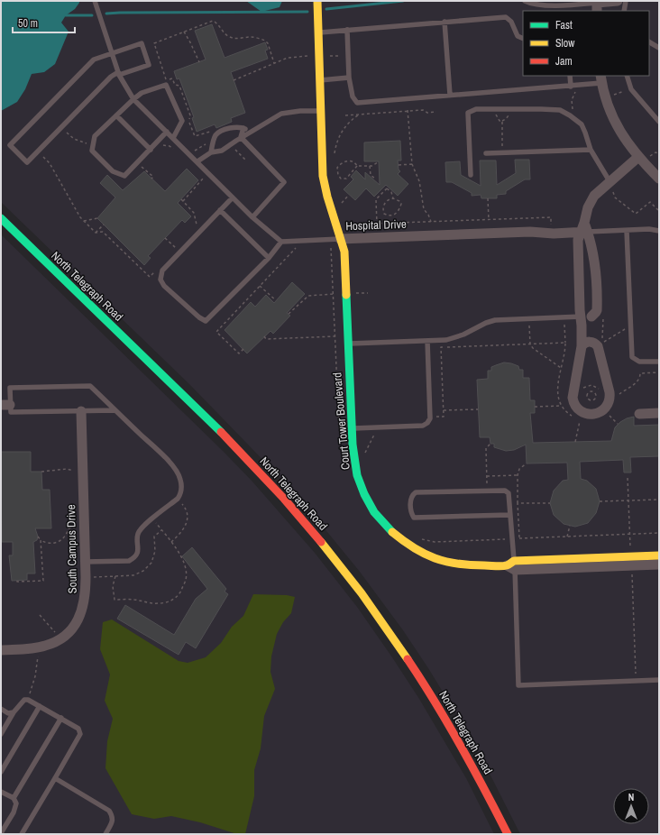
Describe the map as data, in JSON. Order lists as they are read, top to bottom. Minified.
{"streets":{"main road":["Hospital Drive","North Telegraph Road","Court Tower Boulevard"],"street":["South Campus Drive"]},"crossings":[["Hospital Drive","Court Tower Boulevard"]],"legend":["Fast","Slow","Jam"],"scale_bar":"50 m","north":"top"}
